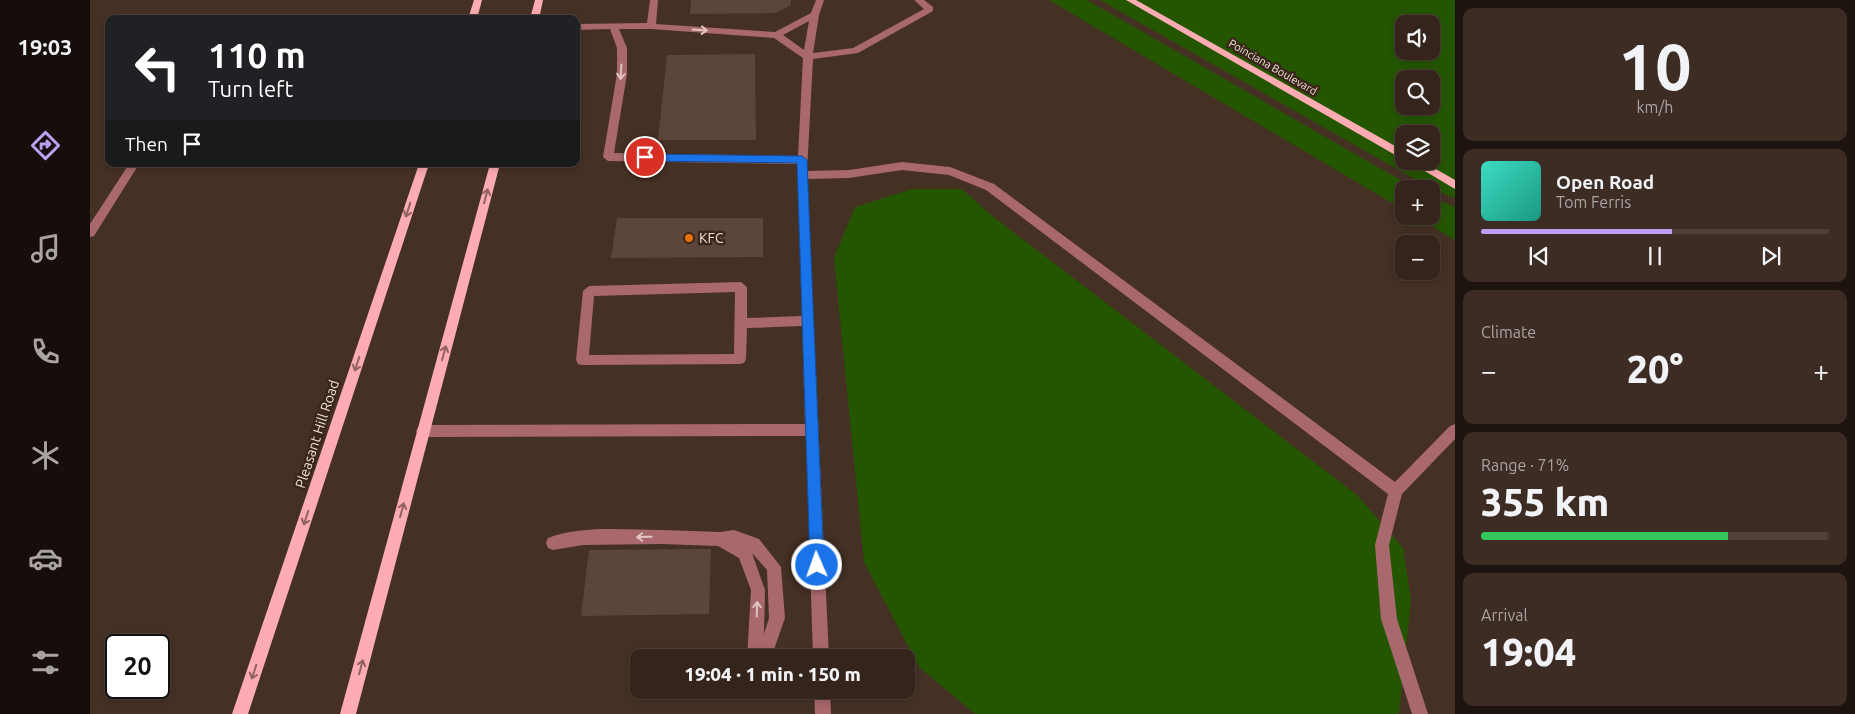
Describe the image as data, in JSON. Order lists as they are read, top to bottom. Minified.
{"streets":{"main road":["Poinciana Boulevard","Pleasant Hill Road"]},"places":["KFC"],"page":{"tabs":"19:03","tile":[["10","km/h"],"Climate",["Range · 71%","355 km"],["Arrival","19:04"]],"map_buttons":["+","−"],"turn":["110 m","Turn left"],"then":"Then","song":["Open Road","Tom Ferris"],"heat":["−","20°","+"],"limit":"20","trip":"19:04 · 1 min · 150 m"}}
